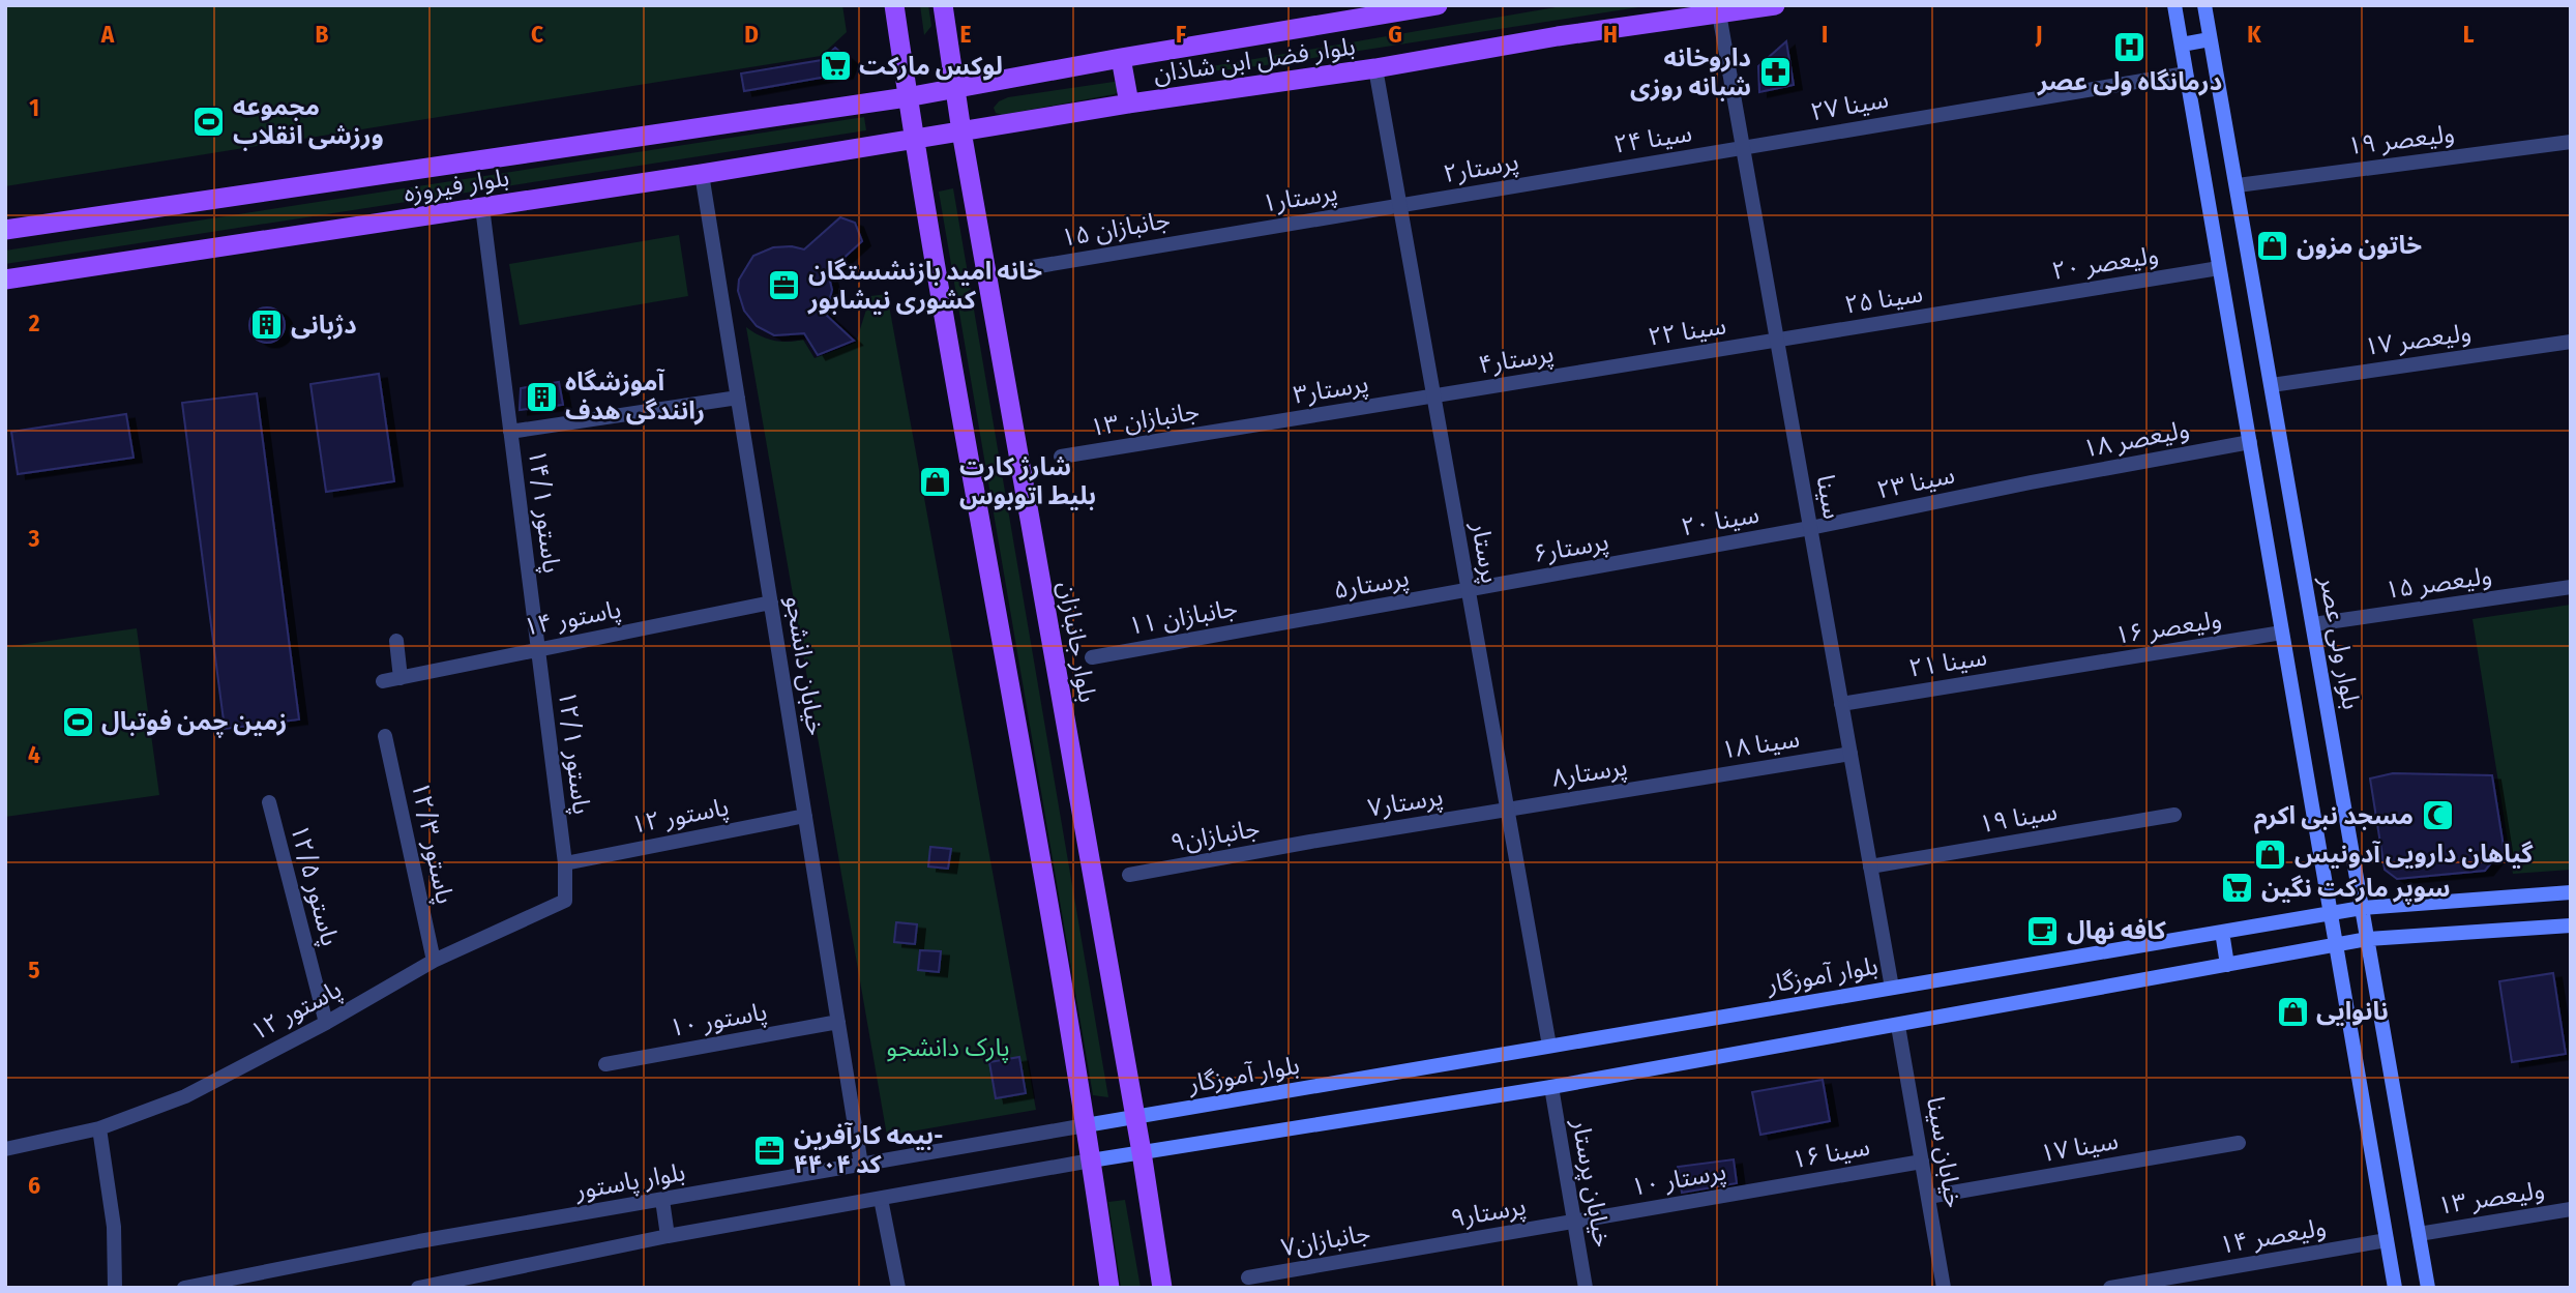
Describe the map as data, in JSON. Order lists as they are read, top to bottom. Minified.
{"streets":{"main road":["بلوار فضل ابن شاذان","بلوار فیروزه","بلوار جانبازان","بلوار ولی عصر","بلوار آموزگار"],"street":["سینا ۲۷","سینا ۲۴","ولیعصر ۱۹","پرستار۲","پرستار۱","جانبازان ۱۵","ولیعصر ۲۰","سینا ۲۵","سینا ۲۲","ولیعصر ۱۷","پرستار۴","پرستار۳","جانبازان ۱۳","ولیعصر ۱۸","سینا ۲۳","سینا","پاستور ۱۴/۱","سینا ۲۰","پرستار۶","پرستار","ولیعصر ۱۵","پرستار۵","جانبازان ۱۱","پاستور ۱۴","ولیعصر ۱۶","سینا ۲۱","خیابان دانشجو","سینا ۱۸","پاستور ۱۲/۱","پرستار۸","پرستار۷","پاستور ۱۲","سینا ۱۹","جانبازان۹","پاستور ۱۲/۳","پاستور ۱۲/۵","۱۲ پاستور","پاستور ۱۰","سینا ۱۷","خیابان سینا","سینا ۱۶","پرستار ۱۰","بلوار پاستور","خیابان پرستار","ولیعصر ۱۳","پرستار۹","ولیعصر ۱۴","جانبازان۷"]},"crossings":[["بلوار فضل ابن شاذان","بلوار فیروزه"],["بلوار فضل ابن شاذان","سینا"],["بلوار فضل ابن شاذان","پرستار"],["بلوار فضل ابن شاذان","بلوار جانبازان"],["سینا ۲۷","سینا ۲۴"],["سینا ۲۷","سینا"],["سینا ۲۴","پرستار۲"],["سینا ۲۴","سینا"],["ولیعصر ۱۹","بلوار ولی عصر"],["پرستار۲","پرستار۱"],["پرستار۲","پرستار"],["بلوار فیروزه","پاستور ۱۴/۱"],["بلوار فیروزه","خیابان دانشجو"],["پرستار۱","جانبازان ۱۵"],["پرستار۱","پرستار"],["ولیعصر ۲۰","سینا ۲۵"],["سینا ۲۵","سینا ۲۲"],["سینا ۲۵","سینا"],["سینا ۲۲","پرستار۴"],["سینا ۲۲","سینا"],["ولیعصر ۱۷","بلوار ولی عصر"],["پرستار۴","پرستار۳"],["پرستار۴","پرستار"],["پرستار۳","جانبازان ۱۳"],["پرستار۳","پرستار"],["ولیعصر ۱۸","سینا ۲۳"],["سینا ۲۳","سینا"],["سینا ۲۳","سینا ۲۰"],["سینا","سینا ۲۰"],["سینا","سینا ۲۱"],["سینا","سینا ۱۸"],["سینا","سینا ۱۹"],["سینا","بلوار آموزگار"],["پاستور ۱۴/۱","پاستور ۱۴"],["پاستور ۱۴/۱","پاستور ۱۲/۱"],["سینا ۲۰","پرستار۶"],["پرستار۶","پرستار"],["پرستار۶","پرستار۵"],["پرستار","پرستار۵"],["پرستار","پرستار۸"],["پرستار","پرستار۷"],["پرستار","بلوار آموزگار"],["ولیعصر ۱۵","بلوار ولی عصر"],["پرستار۵","جانبازان ۱۱"],["پاستور ۱۴","خیابان دانشجو"],["پاستور ۱۴","پاستور ۱۲/۱"],["ولیعصر ۱۶","سینا ۲۱"],["بلوار جانبازان","بلوار آموزگار"],["بلوار ولی عصر","بلوار آموزگار"],["بلوار ولی عصر","ولیعصر ۱۳"],["خیابان دانشجو","پاستور ۱۲"],["خیابان دانشجو","پاستور ۱۰"],["خیابان دانشجو","بلوار پاستور"],["سینا ۱۸","پرستار۸"],["پاستور ۱۲/۱","پاستور ۱۲"],["پاستور ۱۲/۱","۱۲ پاستور"],["پرستار۸","پرستار۷"],["پرستار۷","جانبازان۹"],["پاستور ۱۲","۱۲ پاستور"],["پاستور ۱۲/۳","۱۲ پاستور"],["پاستور ۱۲/۵","۱۲ پاستور"],["بلوار آموزگار","بلوار پاستور"],["سینا ۱۷","خیابان سینا"],["خیابان سینا","سینا ۱۶"],["سینا ۱۶","پرستار ۱۰"],["پرستار ۱۰","خیابان پرستار"],["پرستار ۱۰","پرستار۹"],["خیابان پرستار","پرستار۹"],["پرستار۹","جانبازان۷"]],"parks":["پارک دانشجو"],"places":{"hospital":["درمانگاه ولی عصر"],"supermarket":["لوکس مارکت","سوپر مارکت نگین"],"pharmacy":["داروخانه شبانه روزی"],"sports":["مجموعه ورزشی انقلاب","زمین چمن فوتبال"],"shop":["خاتون مزون","شارژ کارت بلیط اتوبوس","گیاهان دارویی آدونیس","نانوایی"],"office":["خانه امید بازنشستگان کشوری نیشابور","بیمه کارآفرین- کد ۴۴۰۴"],"building":["دژبانی","آموزشگاه رانندگی هدف"],"mosque":["مسجد نبی اکرم"],"cafe":["کافه نهال"]},"grid":{"columns":["A","B","C","D","E","F","G","H","I","J","K","L"],"rows":["1","2","3","4","5","6"]}}
